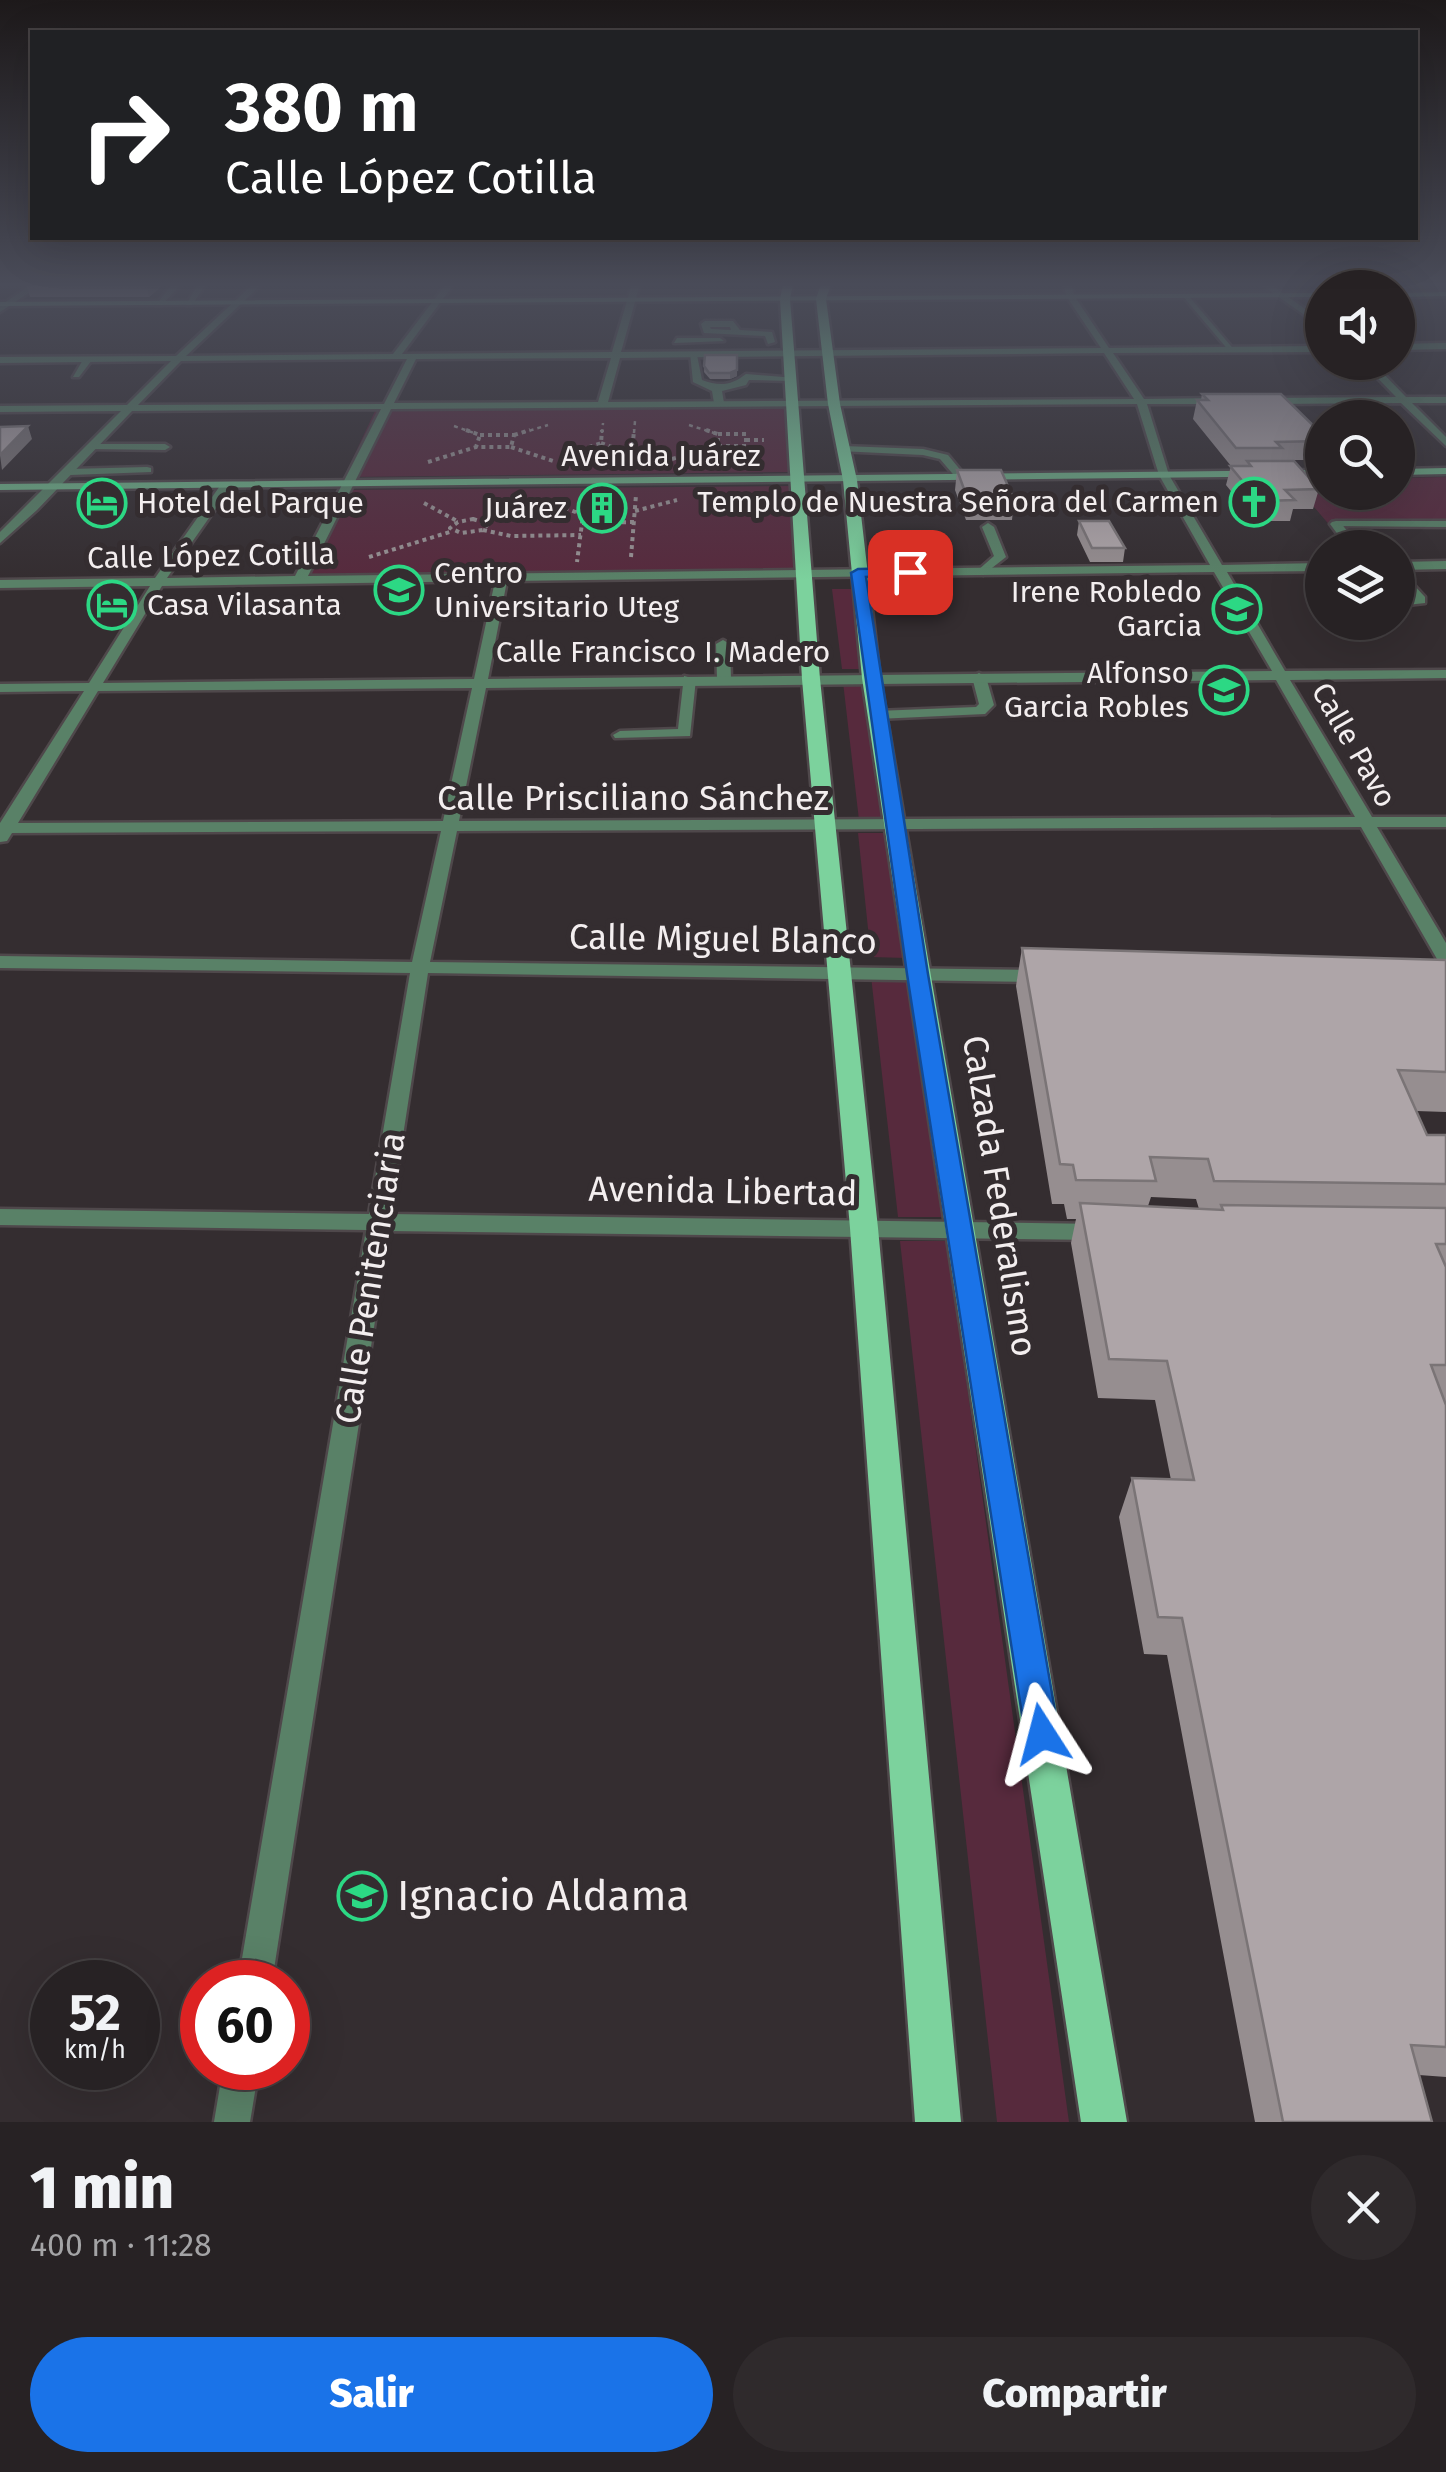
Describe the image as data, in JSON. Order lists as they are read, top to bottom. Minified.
{"streets":{"main road":["Avenida Juárez","Calzada Federalismo"],"street":["Calle López Cotilla","Calle Francisco I. Madero","Calle Pavo","Calle Prisciliano Sánchez","Calle Miguel Blanco","Avenida Libertad","Calle Penitenciaria"]},"crossings":[["Avenida Juárez","Calle Pavo"],["Avenida Juárez","Calzada Federalismo"],["Calle López Cotilla","Calle Pavo"],["Calle López Cotilla","Calzada Federalismo"],["Calle López Cotilla","Calle Penitenciaria"],["Calle Francisco I. Madero","Calle Pavo"],["Calle Francisco I. Madero","Calzada Federalismo"],["Calle Francisco I. Madero","Calle Penitenciaria"],["Calle Pavo","Calle Prisciliano Sánchez"],["Calle Prisciliano Sánchez","Calzada Federalismo"],["Calle Prisciliano Sánchez","Calle Penitenciaria"],["Calle Miguel Blanco","Calzada Federalismo"],["Calle Miguel Blanco","Calle Penitenciaria"],["Avenida Libertad","Calzada Federalismo"],["Avenida Libertad","Calle Penitenciaria"]],"places":{"church":["Templo de Nuestra Señora del Carmen"],"hotel":["Hotel del Parque","Casa Vilasanta"],"building":["Juárez"],"school or university":["Centro Universitario Uteg","Irene Robledo Garcia","Alfonso Garcia Robles","Ignacio Aldama"]},"page":{"turn":["380 m","Calle López Cotilla"],"speed":"52 km/h","limit":"60","heading":["1 min","400 m · 11:28"],"buttons":["Salir","Compartir"]}}
